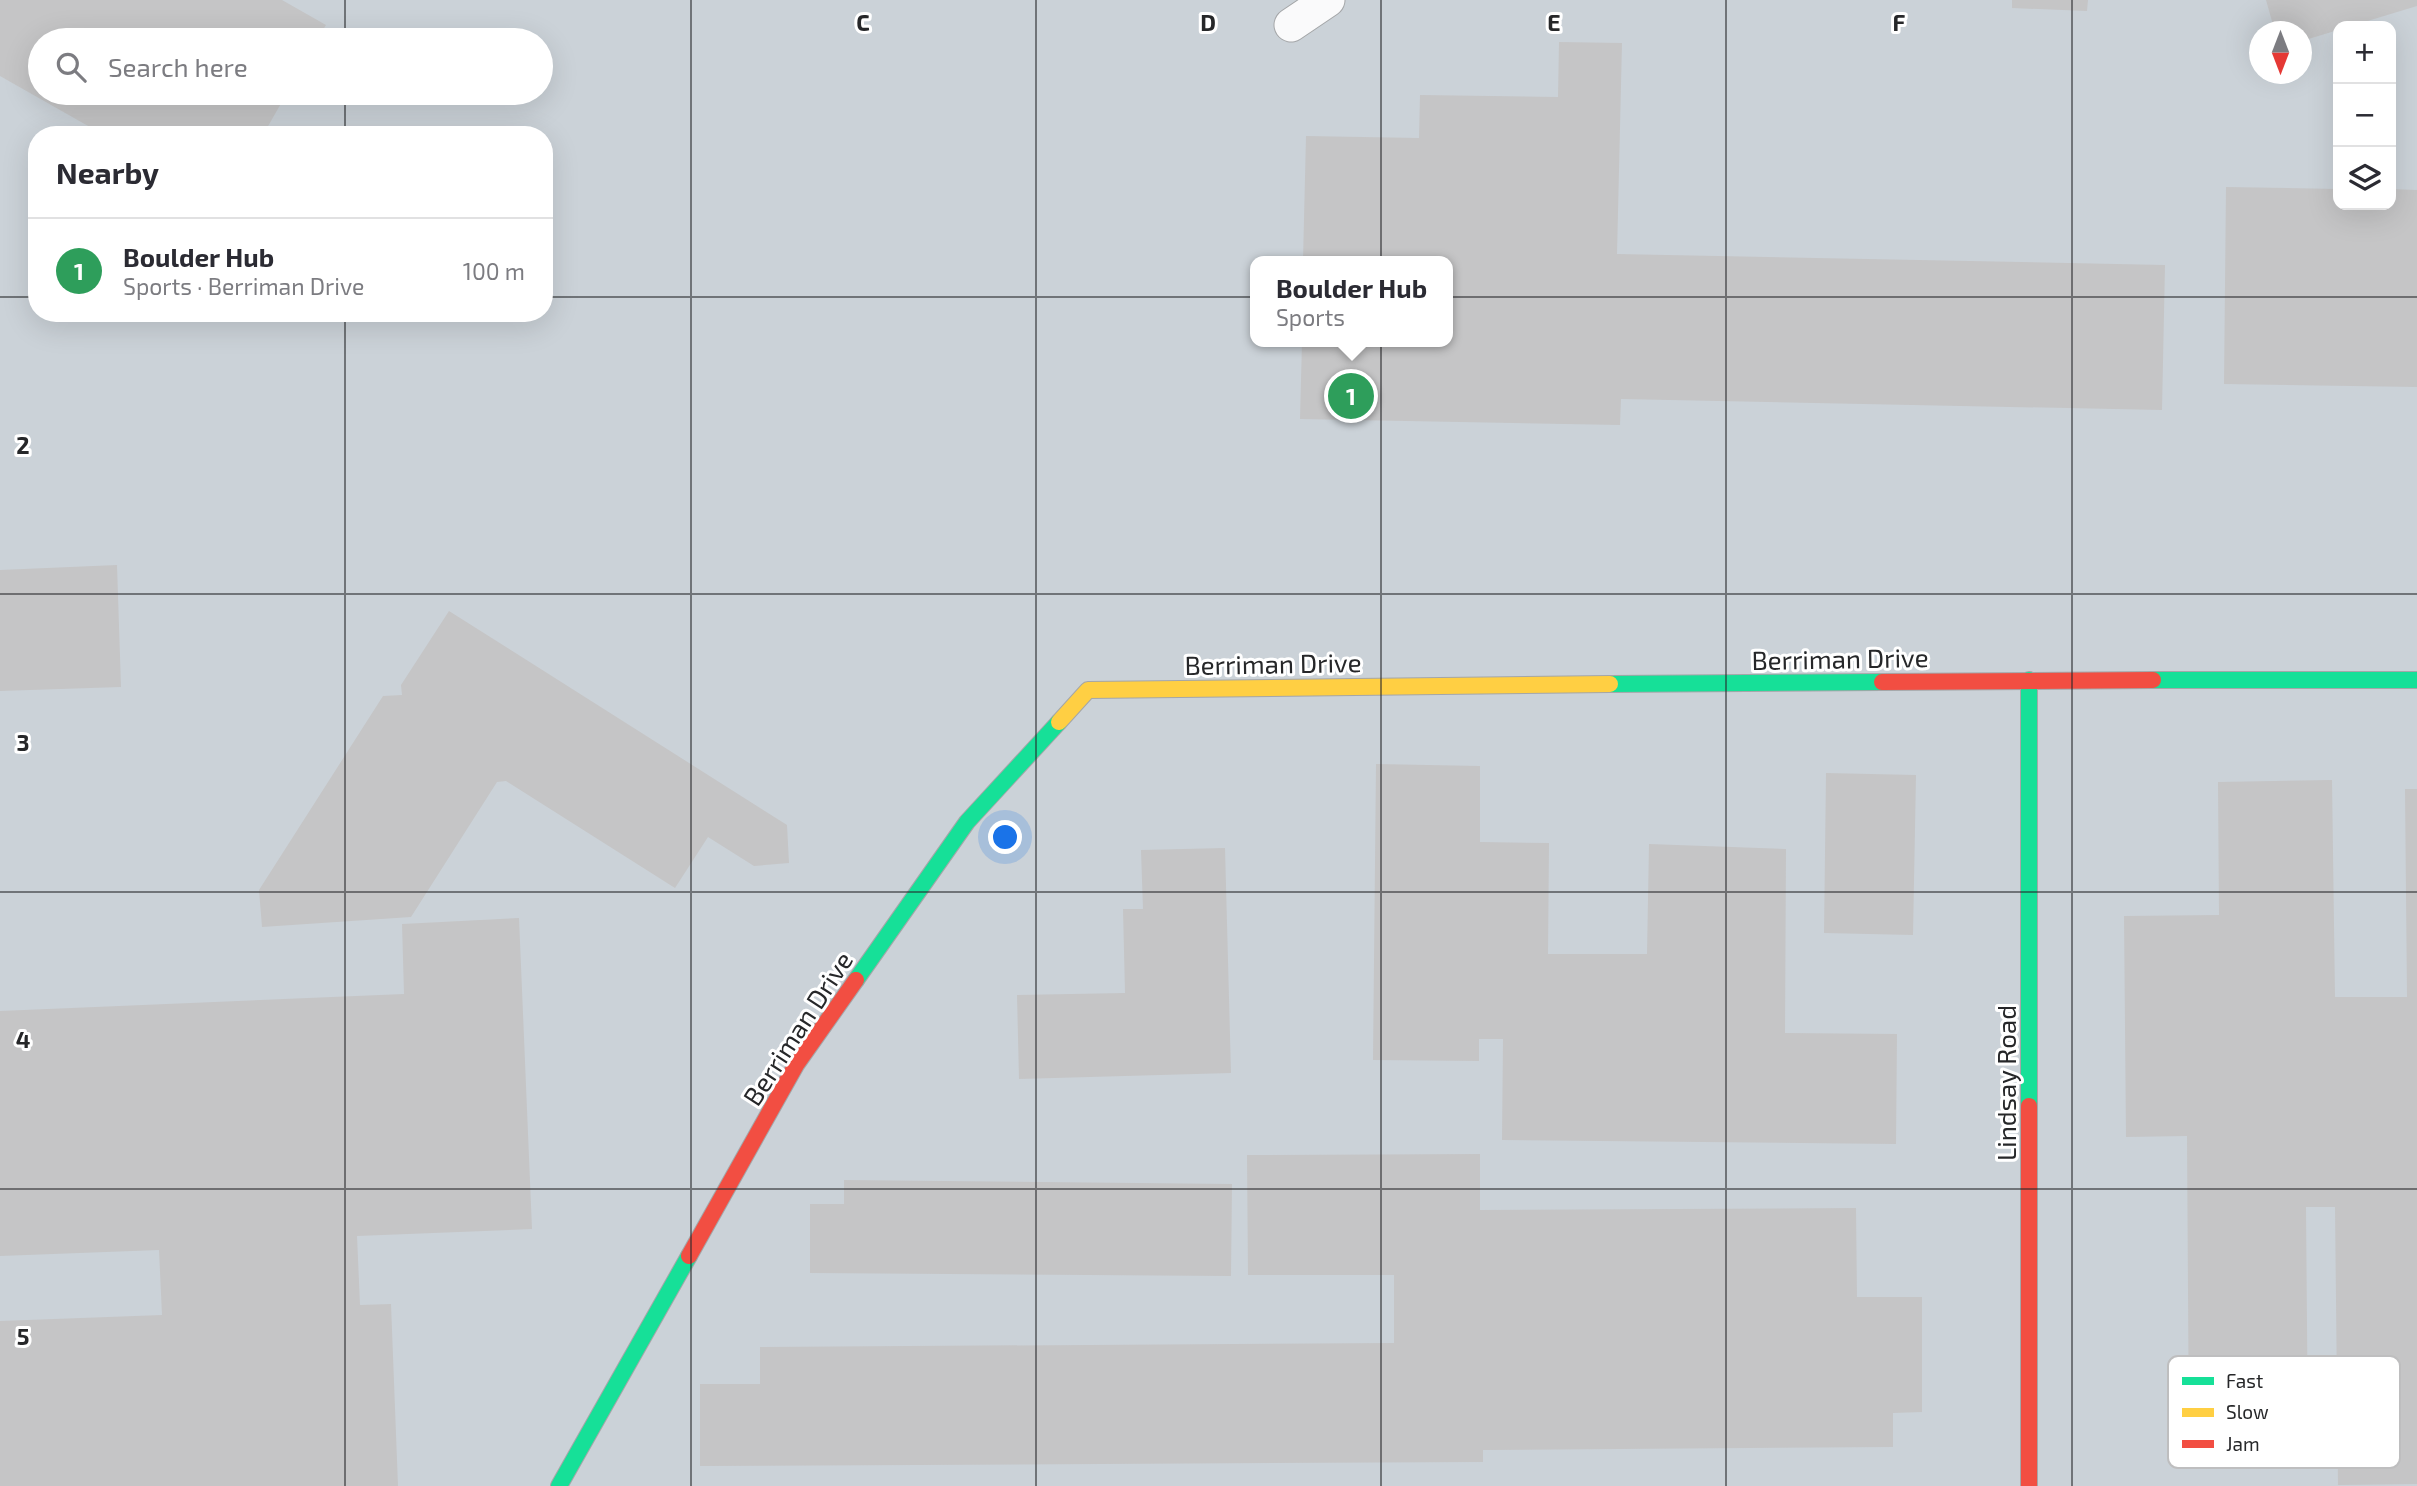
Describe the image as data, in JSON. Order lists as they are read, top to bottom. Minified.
{"streets":{"street":["Berriman Drive","Lindsay Road"]},"crossings":[["Berriman Drive","Lindsay Road"]],"legend":["Fast","Slow","Jam"],"north":"bottom","page":{"map_buttons":["+","−"],"search":"Search here","heading":"Nearby","list":[{"mark":"1","name":"Boulder Hub","note":"Sports · Berriman Drive","value":"100 m"}],"popup":["Boulder Hub","Sports"],"pins":"1"},"grid":{"columns":["C","D","E","F"],"rows":["2","3","4","5"]}}
